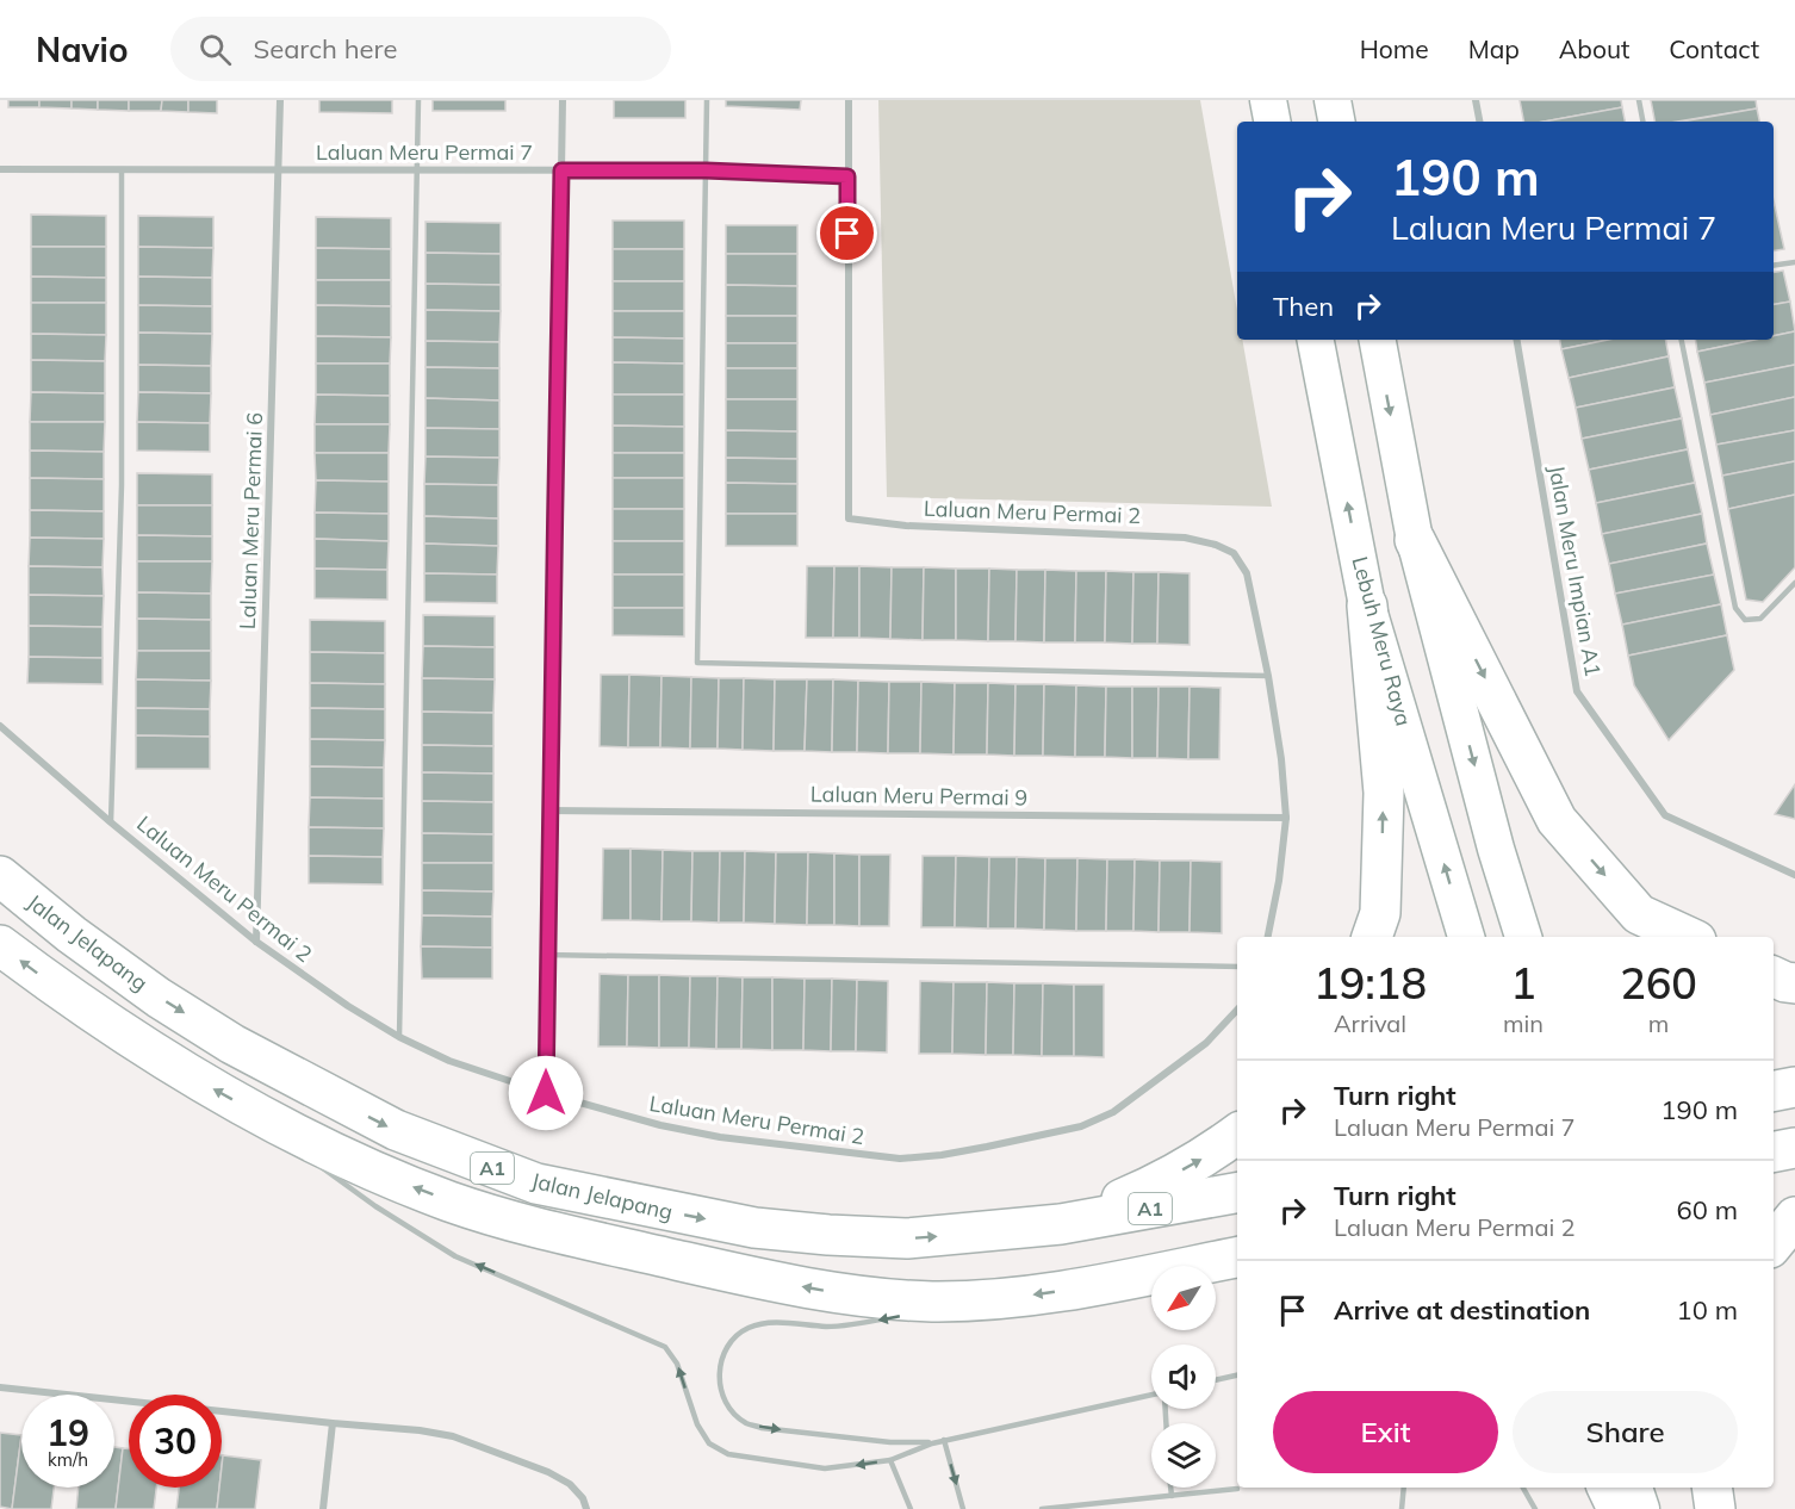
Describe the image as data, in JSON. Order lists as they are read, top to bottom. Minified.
{"streets":{"main road":["Lebuh Meru Raya","Jalan Jelapang","A1"],"street":["Laluan Meru Permai 7","Laluan Meru Permai 2","Laluan Meru Permai 6","Jalan Meru Impian A1","Laluan Meru Permai 9"]},"crossings":[["Laluan Meru Permai 7","Laluan Meru Permai 2"],["Laluan Meru Permai 7","Laluan Meru Permai 6"],["Laluan Meru Permai 2","Laluan Meru Permai 6"],["Laluan Meru Permai 2","Laluan Meru Permai 9"]],"north":"bottom left","page":{"header":"Navio","search":"Search here","nav":["Home","Map","About","Contact"],"turn":["190 m","Laluan Meru Permai 7"],"then":"Then","eta":["19:18","Arrival","1","min","260","m"],"list":[{"name":"Turn right","note":"Laluan Meru Permai 7","value":"190 m"},{"name":"Turn right","note":"Laluan Meru Permai 2","value":"60 m"},{"name":"Arrive at destination","value":"10 m"}],"buttons":["Exit","Share"],"speed":"19 km/h","limit":"30"}}
